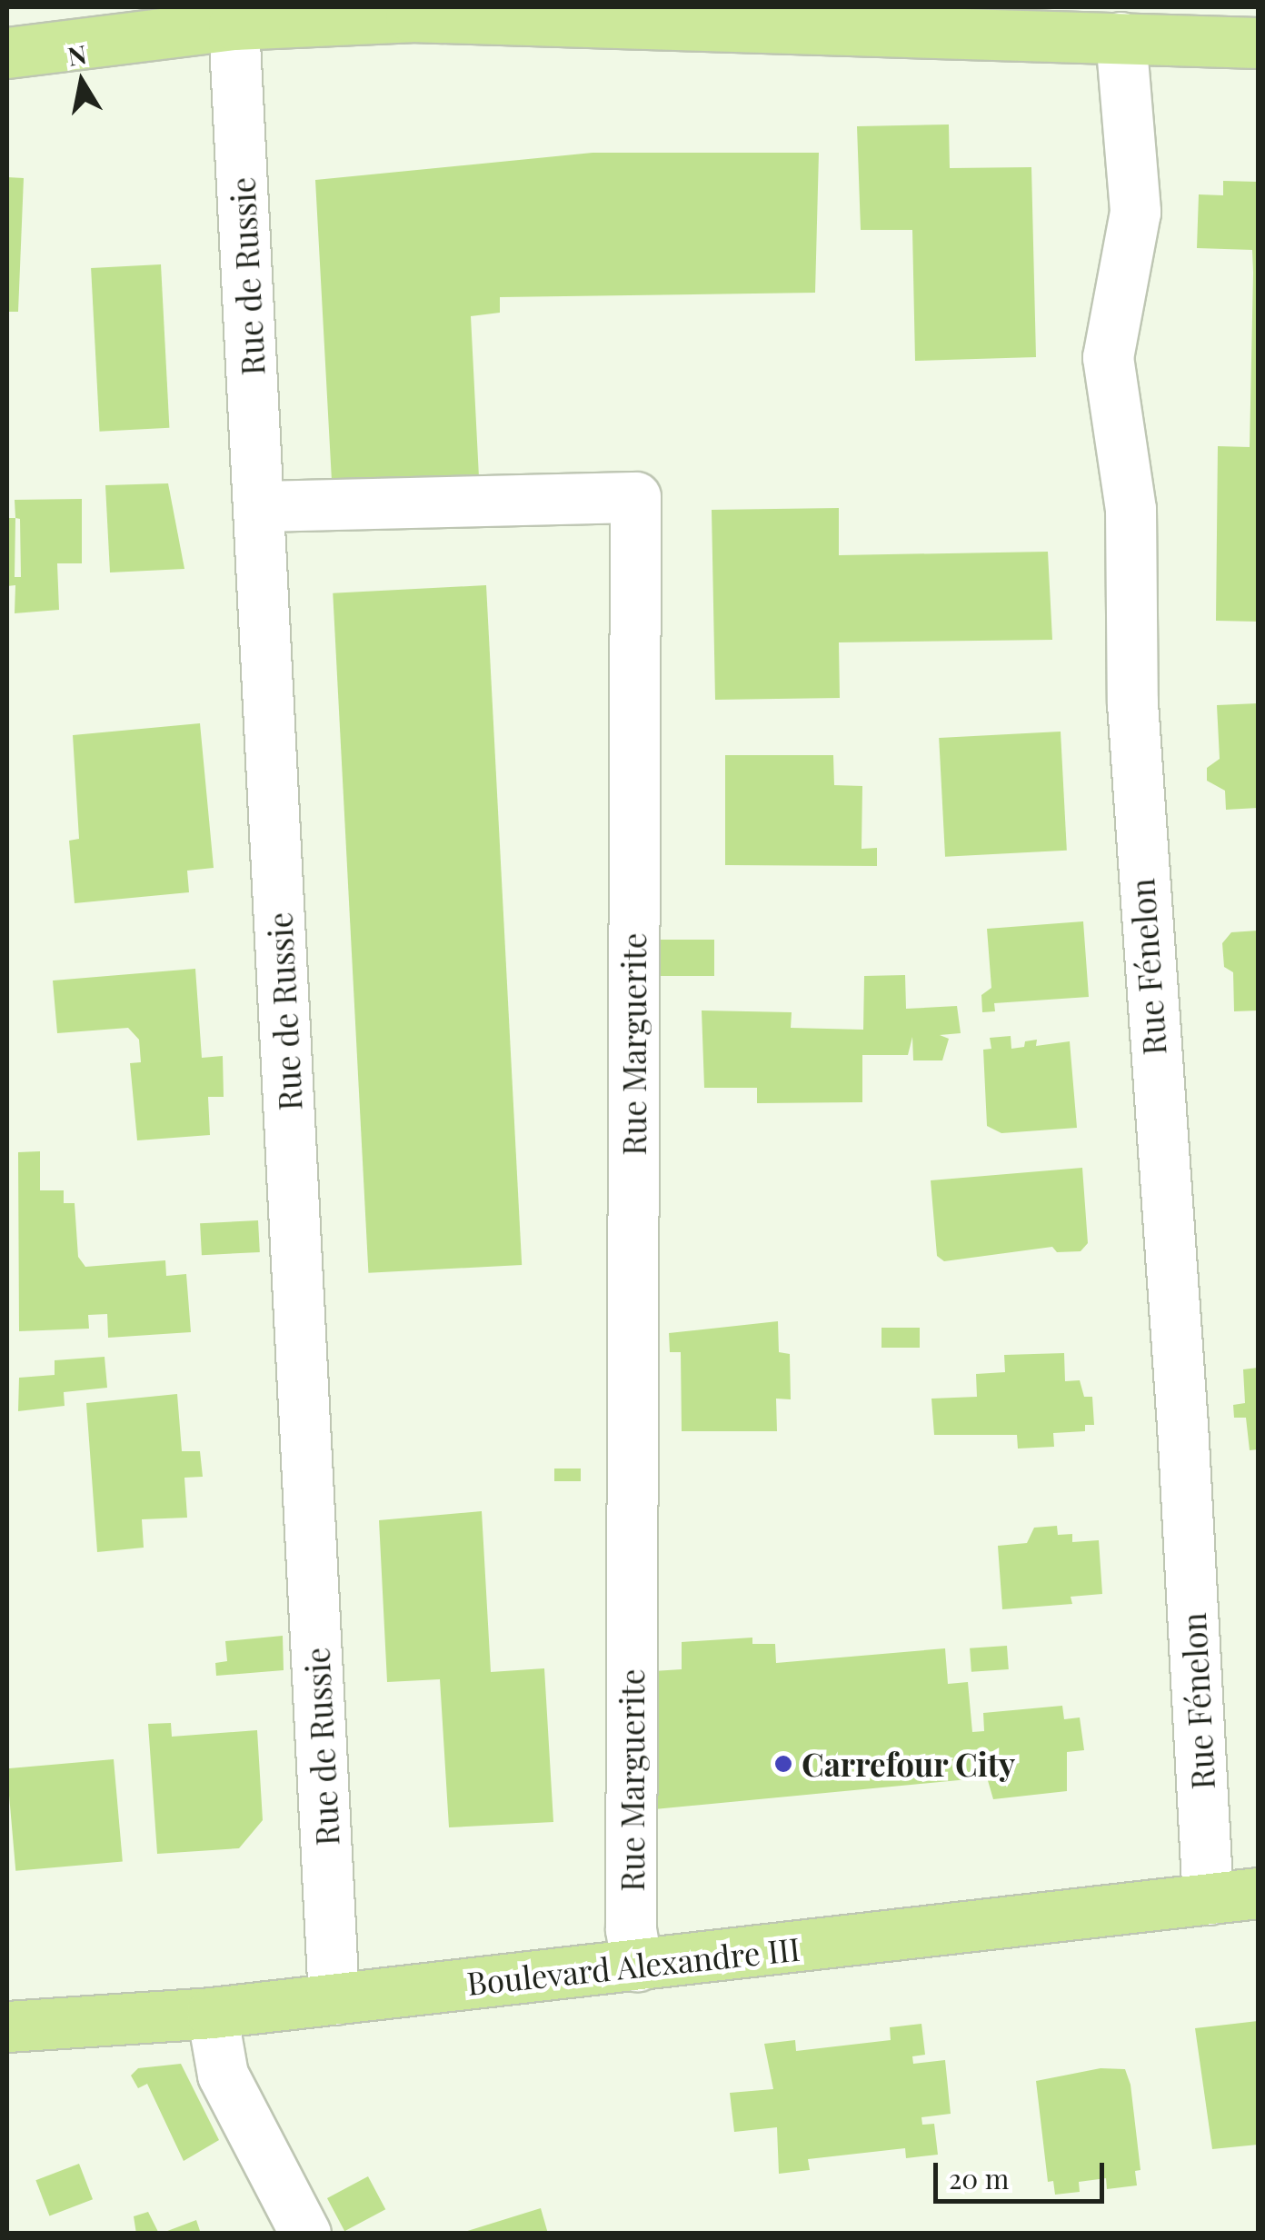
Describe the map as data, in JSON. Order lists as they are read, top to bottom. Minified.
{"streets":{"main road":["Boulevard Alexandre III"],"street":["Rue de Russie","Rue Fénelon","Rue Marguerite"]},"crossings":[["Rue de Russie","Rue Marguerite"],["Rue de Russie","Boulevard Alexandre III"],["Rue Fénelon","Boulevard Alexandre III"],["Rue Marguerite","Boulevard Alexandre III"]],"places":["Carrefour City"],"scale_bar":"20 m","north":"top"}
